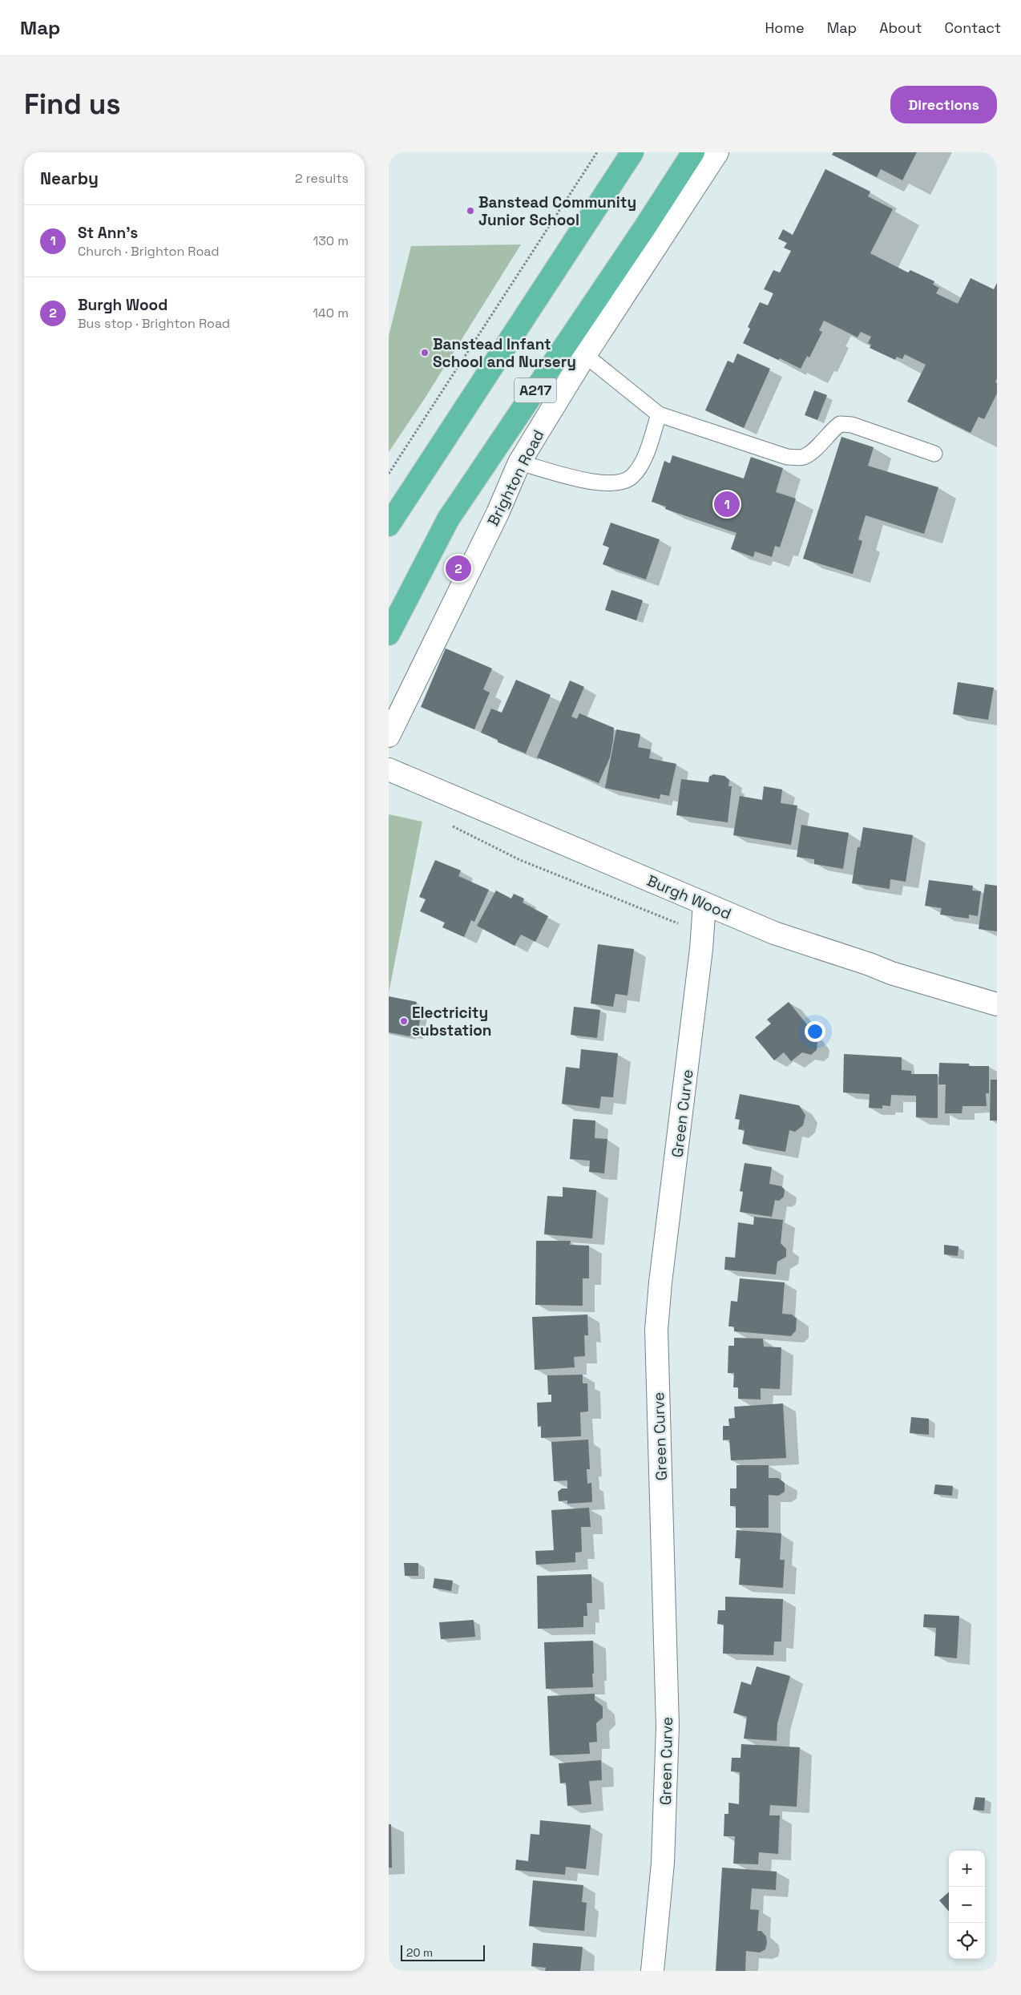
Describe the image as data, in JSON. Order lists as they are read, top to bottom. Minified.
{"streets":{"highway":["A217","Brighton Road"],"street":["Burgh Wood","Green Curve"]},"crossings":[["Burgh Wood","Green Curve"]],"places":["Banstead Community Junior School","Banstead Infant School and Nursery","Electricity substation"],"scale_bar":"20 m","page":{"header":"Map","nav":["Home","Map","About","Contact"],"buttons":"Directions","title":"Find us","heading":["Nearby","2 results"],"list":[{"mark":"1","name":"St Ann's","note":"Church · Brighton Road","value":"130 m"},{"mark":"2","name":"Burgh Wood","note":"Bus stop · Brighton Road","value":"140 m"}],"pins":["1","2"],"map_buttons":["+","−"],"scale":"20 m"}}
